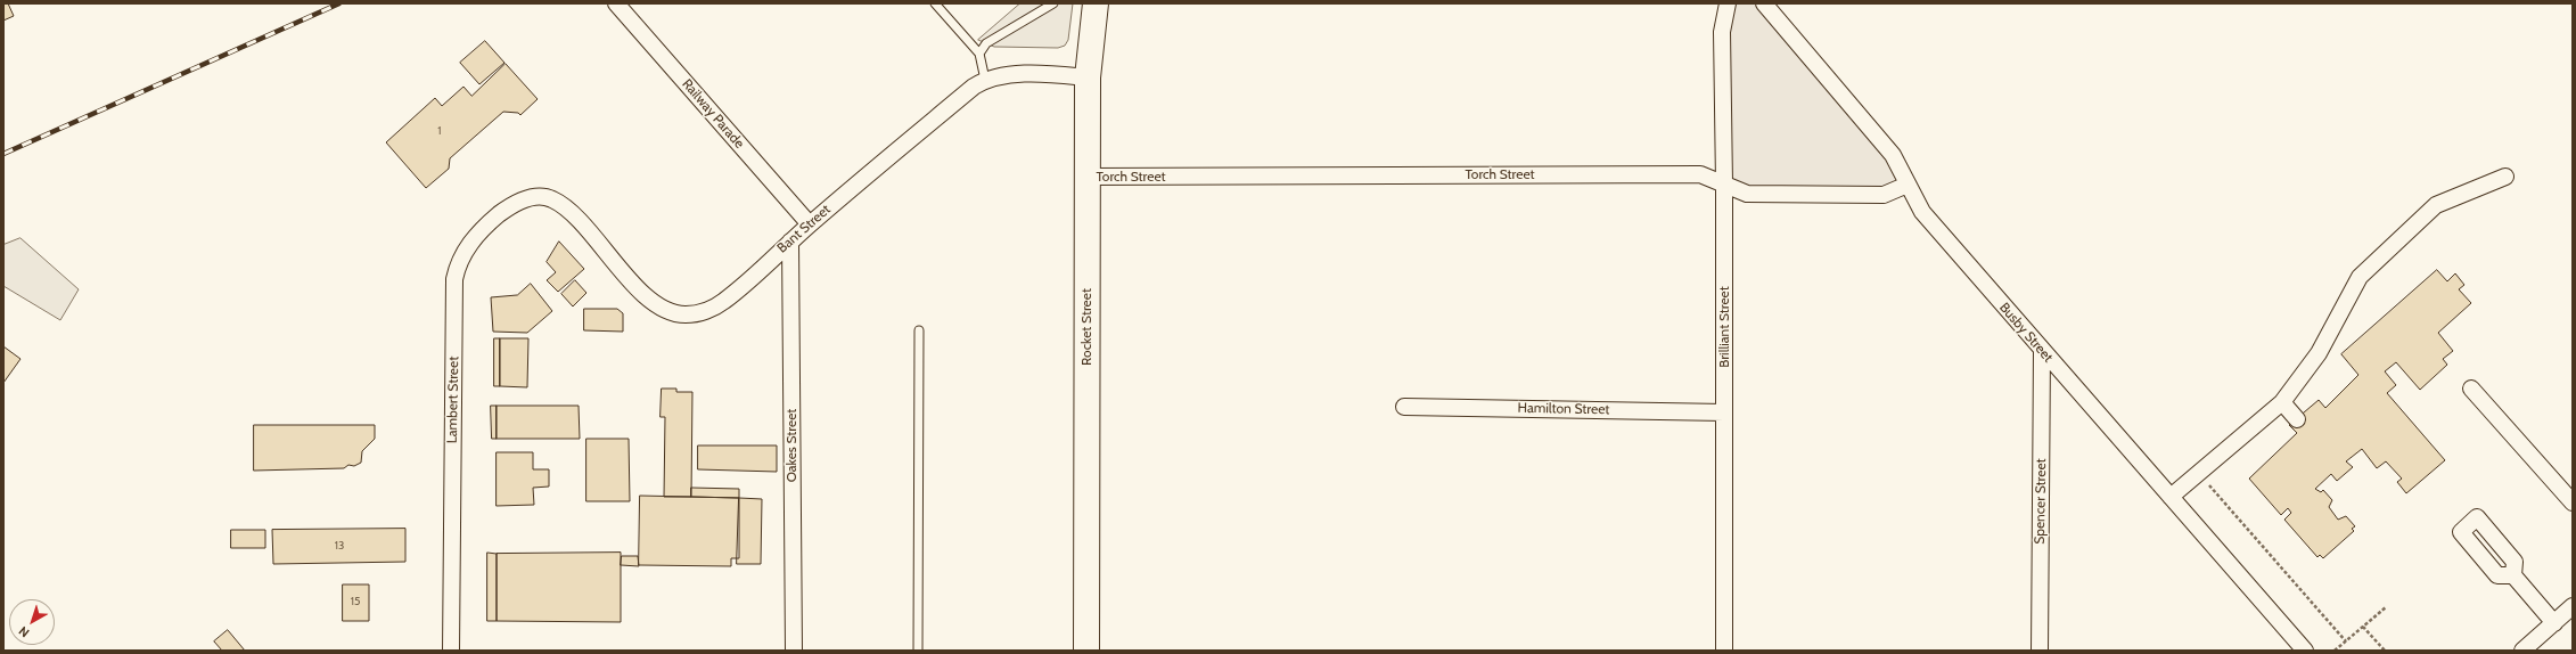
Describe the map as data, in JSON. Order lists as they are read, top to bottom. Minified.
{"streets":{"main road":["Rocket Street"],"street":["Railway Parade","Torch Street","Bant Street","Brilliant Street","Busby Street","Lambert Street","Hamilton Street","Oakes Street","Spencer Street"]},"crossings":[["Railway Parade","Bant Street"],["Torch Street","Rocket Street"],["Torch Street","Brilliant Street"],["Torch Street","Busby Street"],["Bant Street","Rocket Street"],["Bant Street","Lambert Street"],["Bant Street","Oakes Street"],["Brilliant Street","Hamilton Street"],["Busby Street","Spencer Street"]],"house_numbers":["1","13","15"],"north":"bottom left"}
